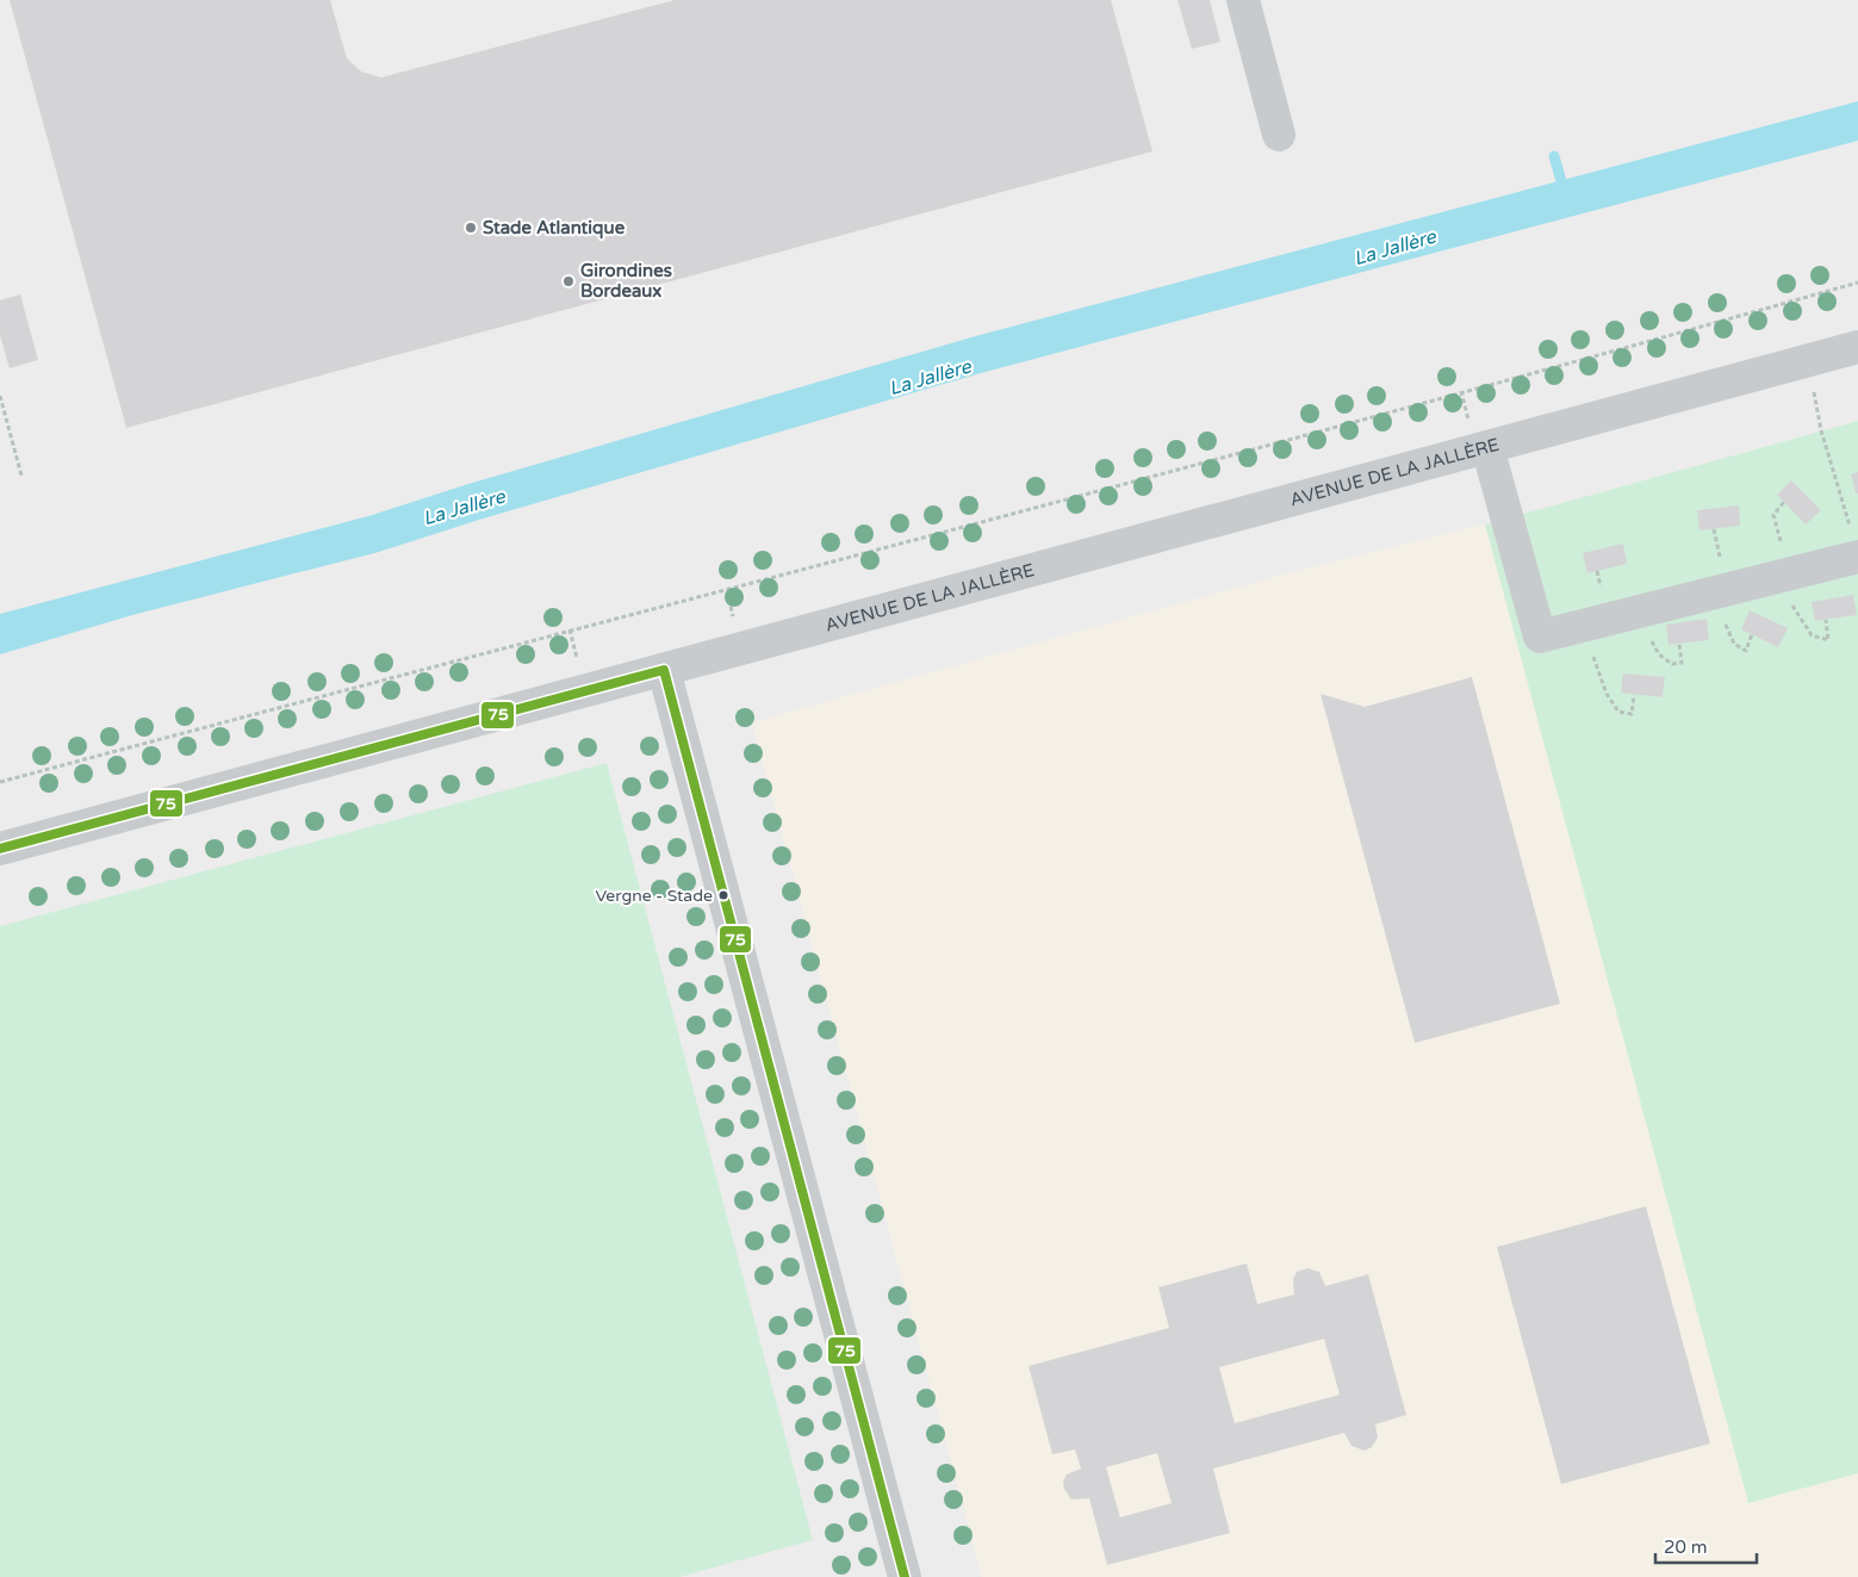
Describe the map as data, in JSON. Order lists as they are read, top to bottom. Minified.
{"streets":{"street":["AVENUE DE LA JALLÈRE"]},"water":["La Jallère"],"places":["Stade Atlantique","Girondines Bordeaux","Vergne - Stade"],"lines":["transit line 75"],"scale_bar":"20 m"}
